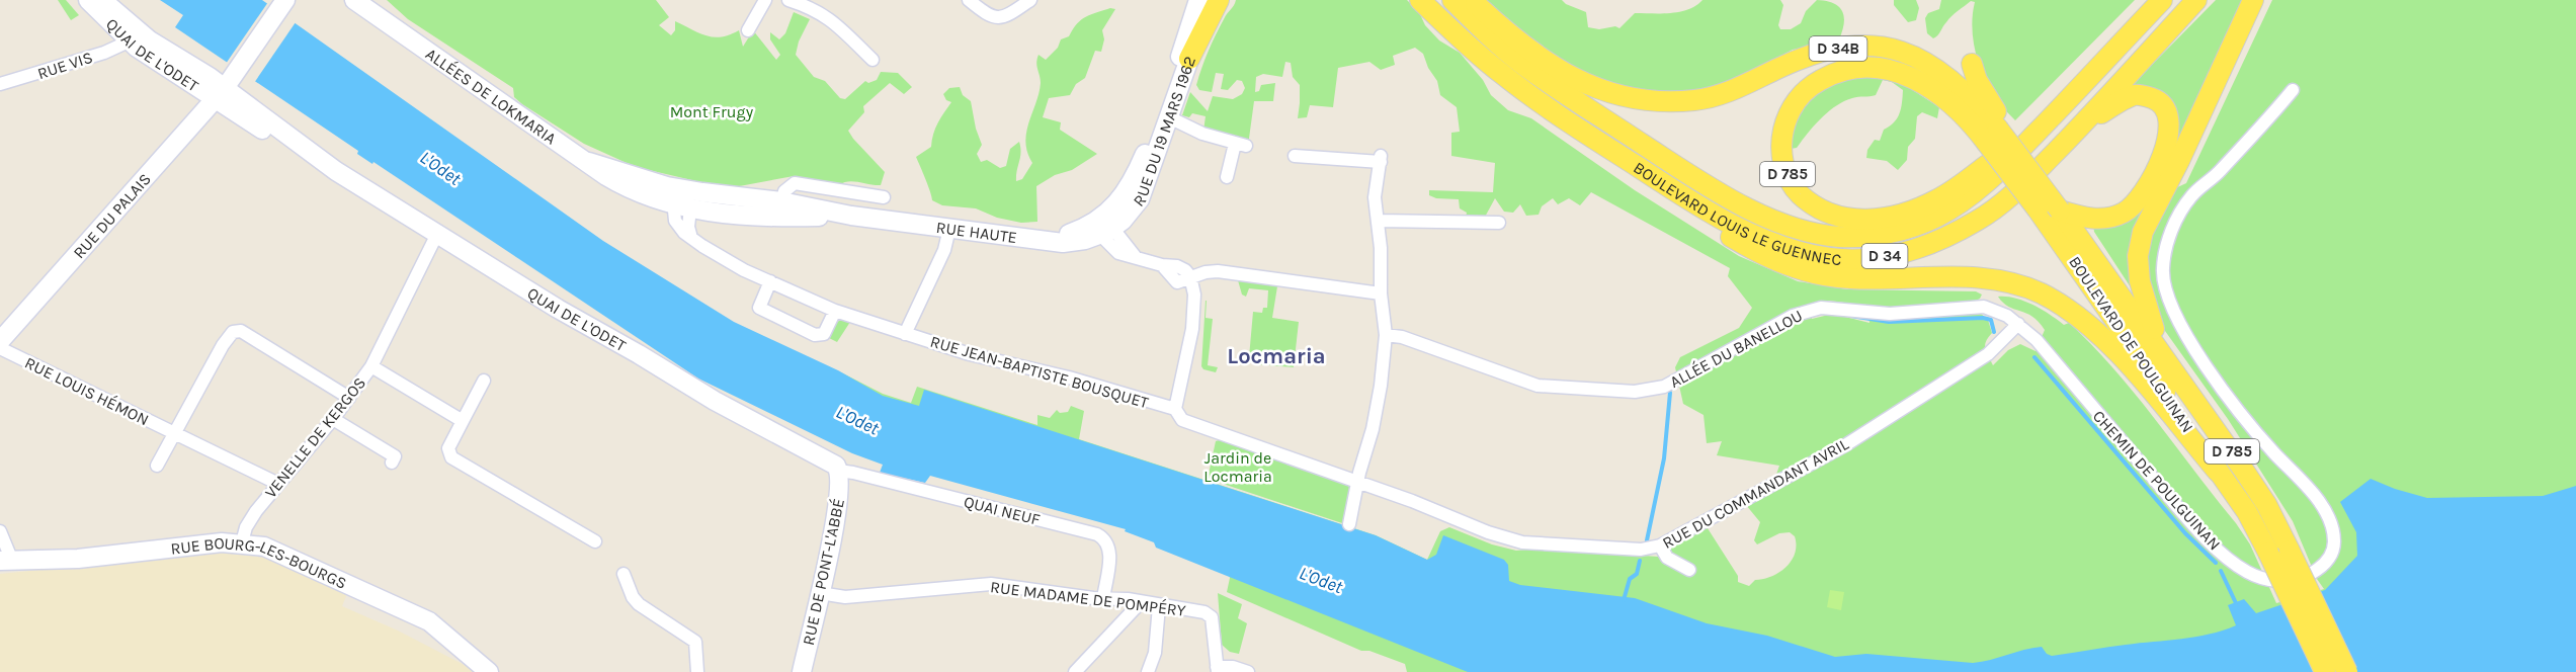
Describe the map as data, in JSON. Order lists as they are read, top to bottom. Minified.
{"streets":{"main road":["D 34B","QUAI DE L'ODET","ALLÉES DE LOKMARIA","RUE DU 19 MARS 1962","D 785","BOULEVARD LOUIS LE GUENNEC","RUE DU PALAIS","RUE HAUTE","D 34","BOULEVARD DE POULGUINAN","RUE BOURG-LES-BOURGS","RUE DE PONT-L'ABBÉ"],"street":["RUE VIS","ALLÉE DU BANELLOU","RUE JEAN-BAPTISTE BOUSQUET","RUE LOUIS HÉMON","VENELLE DE KERGOS","CHEMIN DE POULGUINAN","RUE DU COMMANDANT AVRIL","QUAI NEUF","RUE MADAME DE POMPÉRY"]},"crossings":[["D 34B","D 785"],["D 34B","BOULEVARD DE POULGUINAN"],["QUAI DE L'ODET","RUE VIS"],["QUAI DE L'ODET","RUE DU PALAIS"],["QUAI DE L'ODET","VENELLE DE KERGOS"],["QUAI DE L'ODET","QUAI NEUF"],["QUAI DE L'ODET","RUE DE PONT-L'ABBÉ"],["ALLÉES DE LOKMARIA","RUE HAUTE"],["RUE DU 19 MARS 1962","RUE HAUTE"],["D 785","BOULEVARD LOUIS LE GUENNEC"],["D 785","BOULEVARD DE POULGUINAN"],["RUE HAUTE","RUE JEAN-BAPTISTE BOUSQUET"],["ALLÉE DU BANELLOU","CHEMIN DE POULGUINAN"],["ALLÉE DU BANELLOU","RUE DU COMMANDANT AVRIL"],["RUE JEAN-BAPTISTE BOUSQUET","RUE DU COMMANDANT AVRIL"],["RUE LOUIS HÉMON","VENELLE DE KERGOS"],["VENELLE DE KERGOS","RUE BOURG-LES-BOURGS"],["CHEMIN DE POULGUINAN","RUE DU COMMANDANT AVRIL"],["QUAI NEUF","RUE DE PONT-L'ABBÉ"],["QUAI NEUF","RUE MADAME DE POMPÉRY"],["RUE DE PONT-L'ABBÉ","RUE MADAME DE POMPÉRY"]],"districts":["Locmaria"],"water":["L'Odet"],"parks":["Mont Frugy","Jardin de Locmaria"]}
